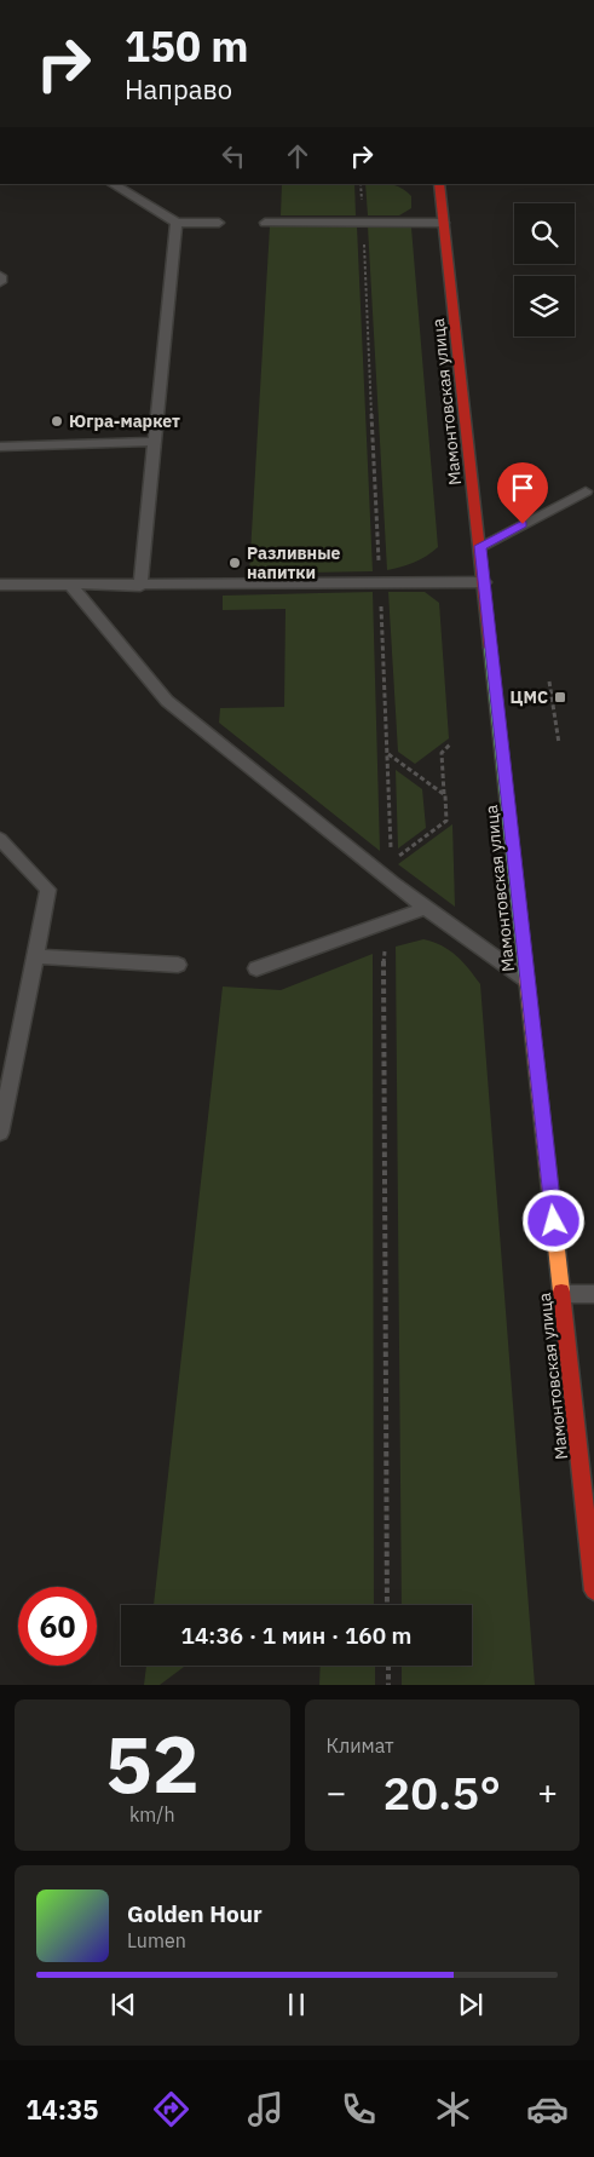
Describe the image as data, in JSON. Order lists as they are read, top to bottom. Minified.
{"streets":{"main road":["Мамонтовская улица"]},"places":{"other":["Югра-маркет","Разливные напитки"],"transit":["ЦМС"]},"page":{"turn":["150 m","Направо"],"limit":"60","trip":"14:36 · 1 мин · 160 m","tile":[["52","km/h"],"Климат"],"heat":["−","20.5°","+"],"song":["Golden Hour","Lumen"],"tabs":"14:35"}}
